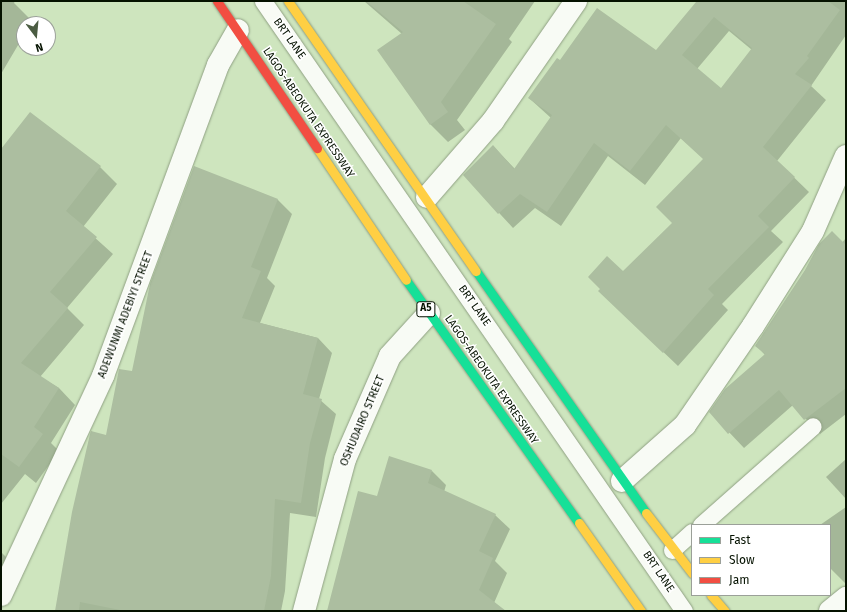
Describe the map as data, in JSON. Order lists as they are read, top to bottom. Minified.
{"streets":{"highway":["LAGOS-ABEOKUTA EXPRESSWAY","A5"],"street":["ADEWUNMI ADEBIYI STREET","OSHUDAIRO STREET"],"lane":["BRT LANE"]},"crossings":[["LAGOS-ABEOKUTA EXPRESSWAY","ADEWUNMI ADEBIYI STREET"],["LAGOS-ABEOKUTA EXPRESSWAY","OSHUDAIRO STREET"]],"legend":["Fast","Slow","Jam"],"north":"bottom"}
